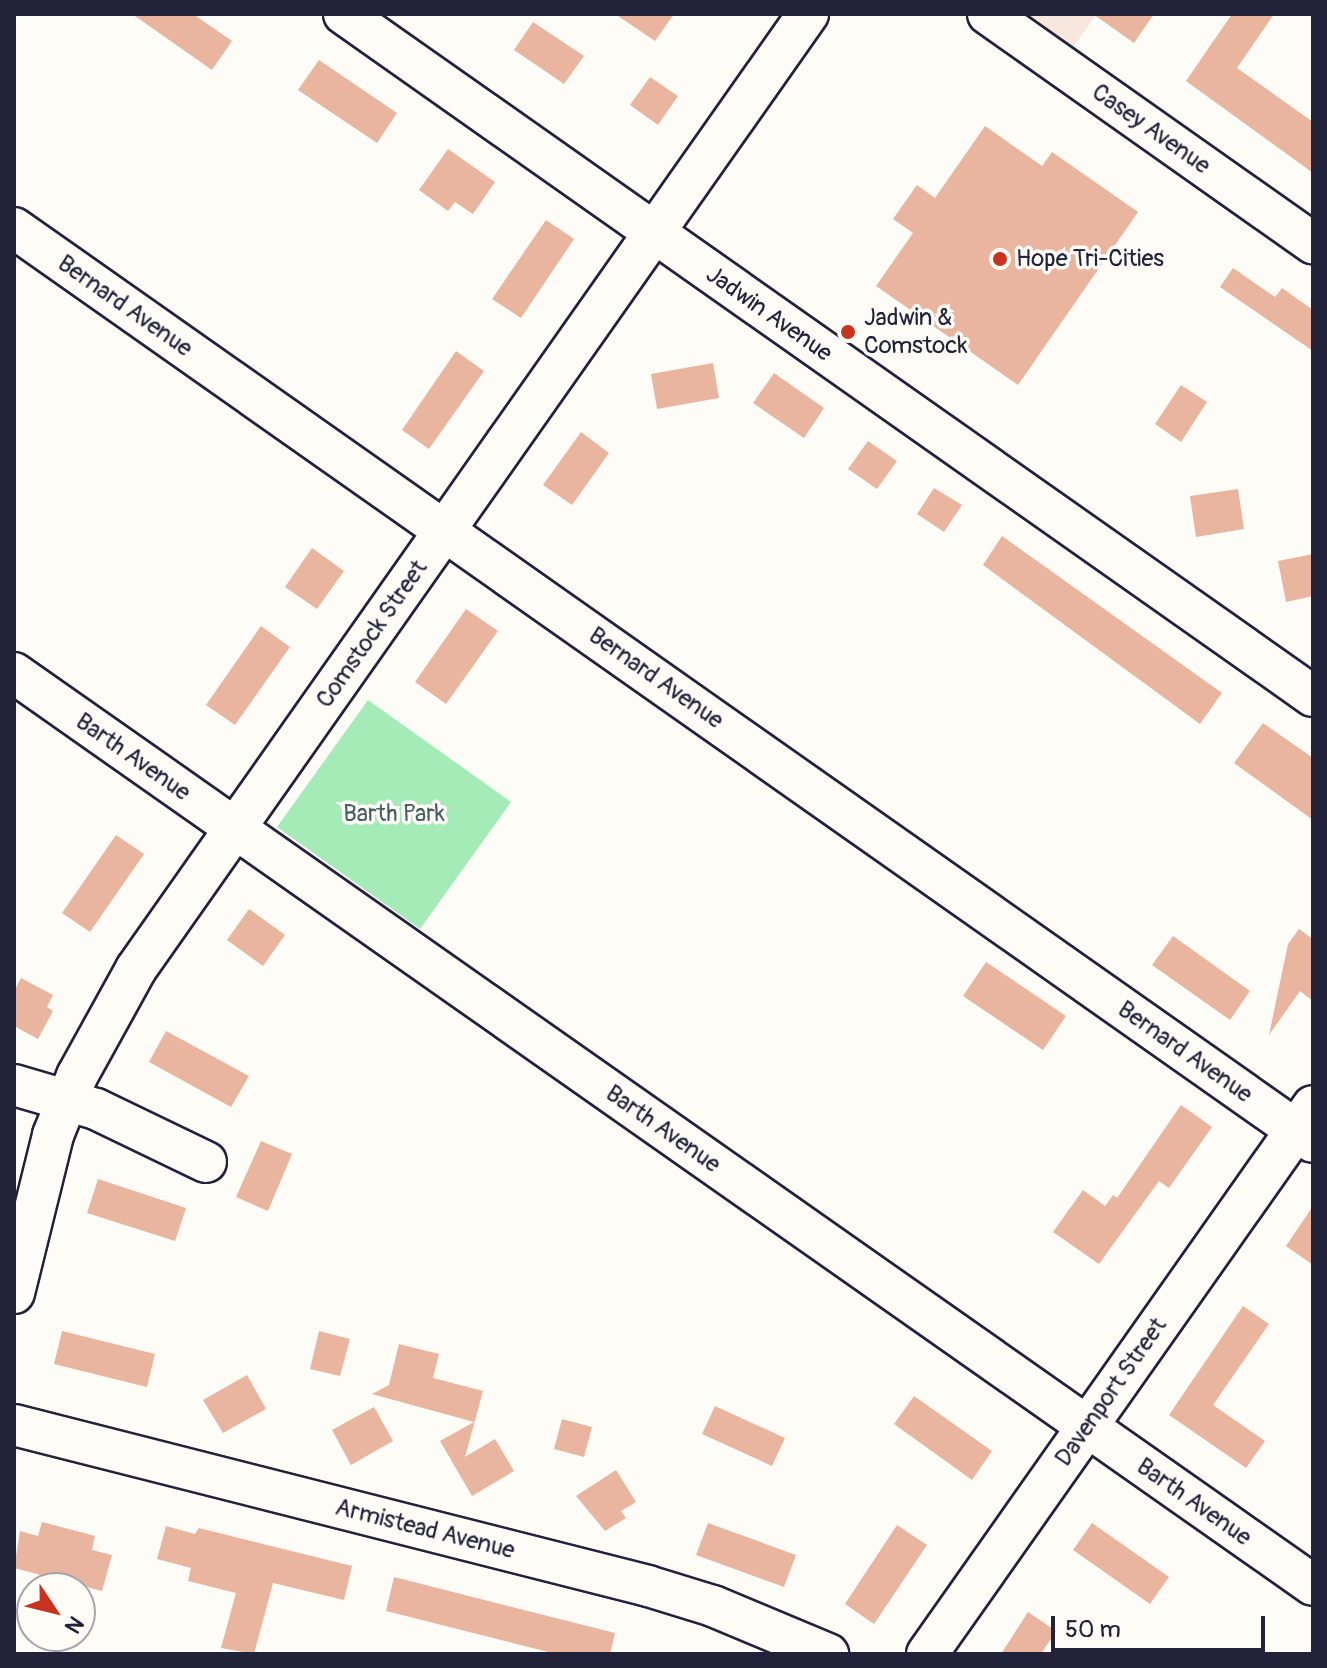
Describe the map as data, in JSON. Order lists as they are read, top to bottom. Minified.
{"streets":{"street":["Casey Avenue","Bernard Avenue","Jadwin Avenue","Comstock Street","Barth Avenue","Davenport Street","Armistead Avenue"]},"crossings":[["Bernard Avenue","Comstock Street"],["Bernard Avenue","Davenport Street"],["Jadwin Avenue","Comstock Street"],["Comstock Street","Barth Avenue"],["Barth Avenue","Davenport Street"]],"parks":["Barth Park"],"places":["Hope Tri-Cities","Jadwin & Comstock"],"scale_bar":"50 m","north":"bottom right"}
